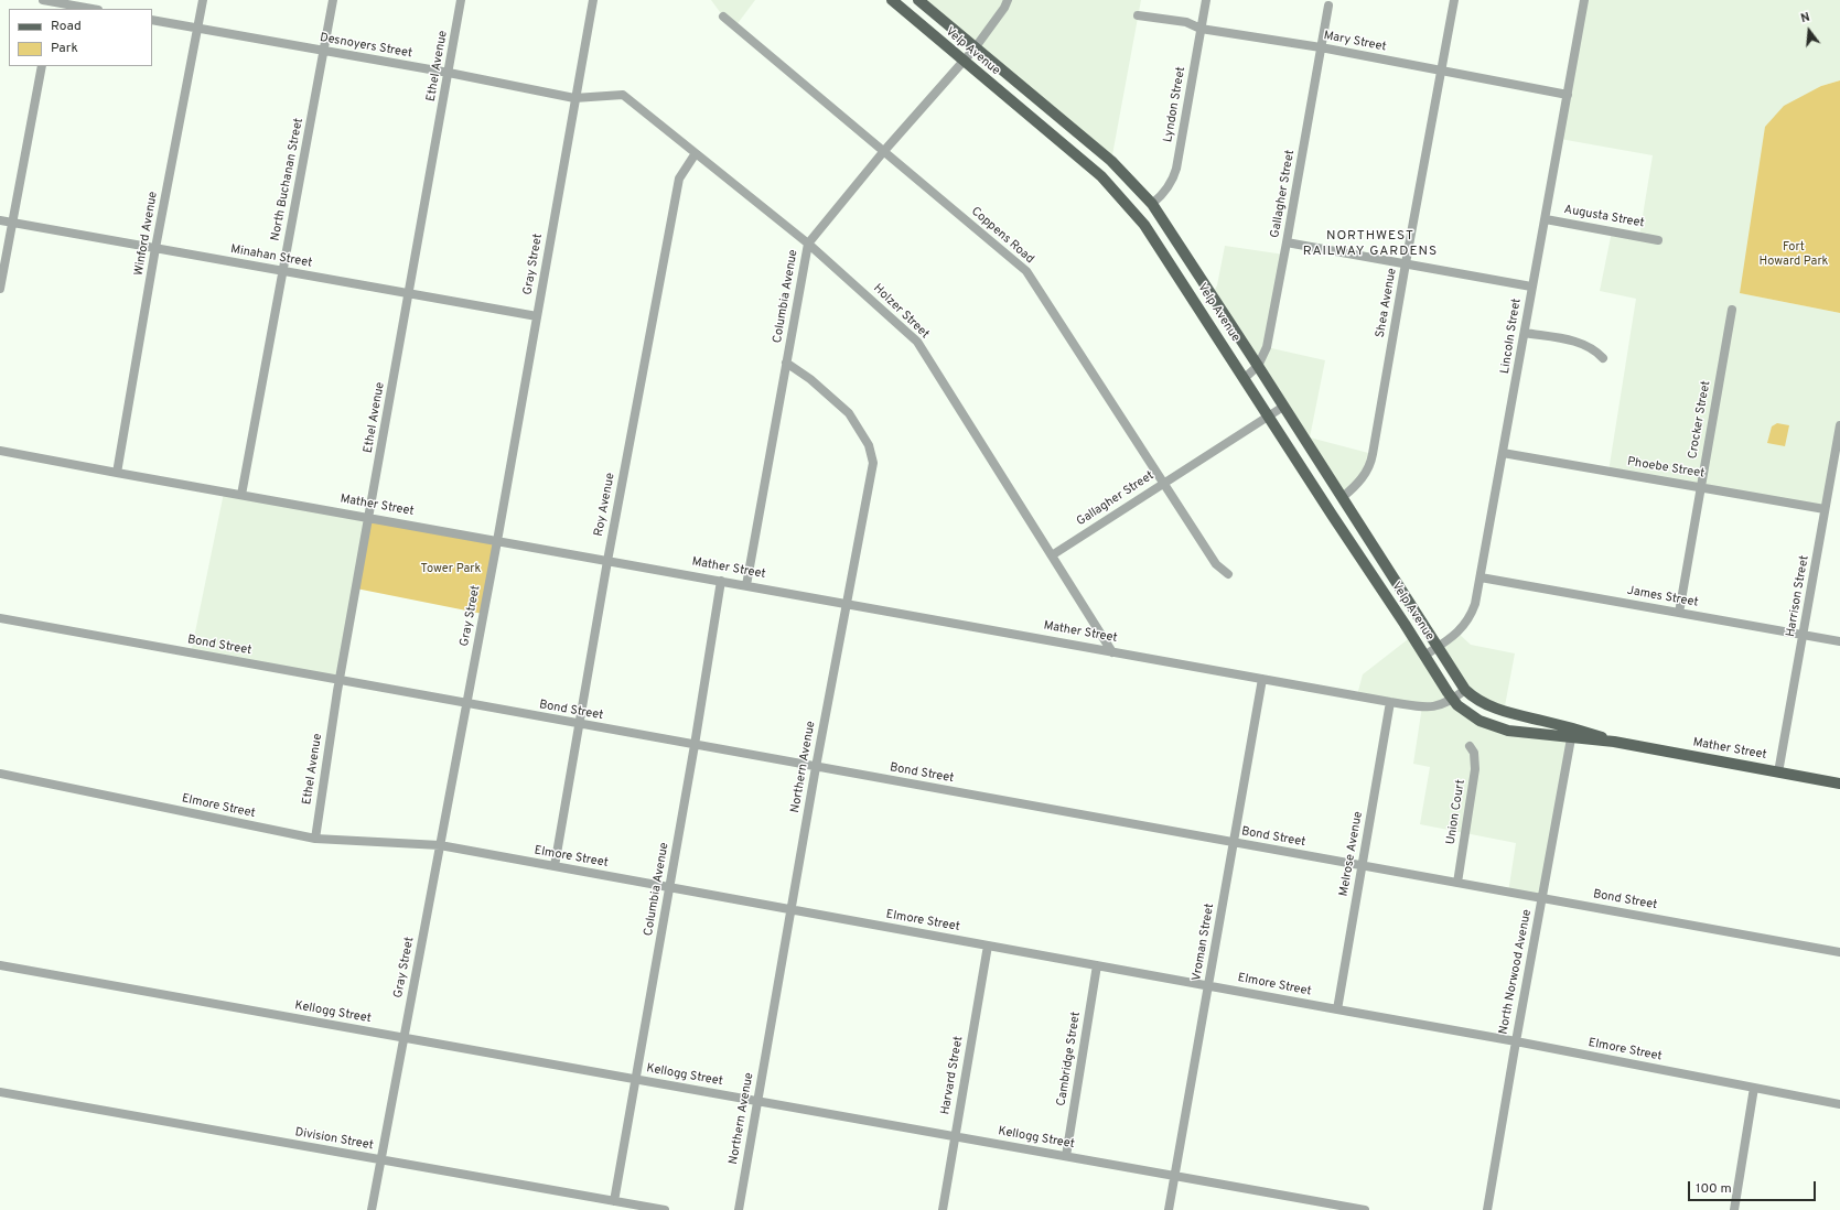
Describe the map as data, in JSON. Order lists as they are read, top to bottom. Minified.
{"streets":{"main road":["Velp Avenue","Mather Street"],"street":["Mary Street","Desnoyers Street","Ethel Avenue","Lyndon Street","North Buchanan Street","Gallagher Street","Augusta Street","Winford Avenue","Coppens Road","Minahan Street","Gray Street","Columbia Avenue","Shea Avenue","Holzer Street","Lincoln Street","Crocker Street","Phoebe Street","Roy Avenue","Harrison Street","James Street","Bond Street","Northern Avenue","Elmore Street","Union Court","Melrose Avenue","Vroman Street","North Norwood Avenue","Kellogg Street","Cambridge Street","Harvard Street","Division Street"]},"crossings":[["Mary Street","Lyndon Street"],["Mary Street","Gallagher Street"],["Mary Street","Shea Avenue"],["Mary Street","Lincoln Street"],["Desnoyers Street","Ethel Avenue"],["Desnoyers Street","North Buchanan Street"],["Desnoyers Street","Winford Avenue"],["Desnoyers Street","Gray Street"],["Desnoyers Street","Holzer Street"],["Velp Avenue","Lyndon Street"],["Velp Avenue","Gallagher Street"],["Velp Avenue","Columbia Avenue"],["Velp Avenue","Shea Avenue"],["Velp Avenue","Lincoln Street"],["Velp Avenue","Mather Street"],["Ethel Avenue","Minahan Street"],["Ethel Avenue","Mather Street"],["Ethel Avenue","Bond Street"],["Ethel Avenue","Elmore Street"],["North Buchanan Street","Minahan Street"],["North Buchanan Street","Mather Street"],["Gallagher Street","Coppens Road"],["Gallagher Street","Holzer Street"],["Augusta Street","Lincoln Street"],["Winford Avenue","Minahan Street"],["Winford Avenue","Mather Street"],["Coppens Road","Columbia Avenue"],["Minahan Street","Gray Street"],["Gray Street","Holzer Street"],["Gray Street","Mather Street"],["Gray Street","Bond Street"],["Gray Street","Elmore Street"],["Gray Street","Kellogg Street"],["Gray Street","Division Street"],["Columbia Avenue","Holzer Street"],["Columbia Avenue","Mather Street"],["Columbia Avenue","Bond Street"],["Columbia Avenue","Northern Avenue"],["Columbia Avenue","Elmore Street"],["Columbia Avenue","Kellogg Street"],["Columbia Avenue","Division Street"],["Holzer Street","Roy Avenue"],["Holzer Street","Mather Street"],["Lincoln Street","Phoebe Street"],["Lincoln Street","James Street"],["Crocker Street","Phoebe Street"],["Crocker Street","James Street"],["Phoebe Street","Harrison Street"],["Roy Avenue","Mather Street"],["Roy Avenue","Bond Street"],["Roy Avenue","Elmore Street"],["Mather Street","Harrison Street"],["Mather Street","Northern Avenue"],["Mather Street","Melrose Avenue"],["Mather Street","Vroman Street"],["Mather Street","North Norwood Avenue"],["Harrison Street","James Street"],["Bond Street","Northern Avenue"],["Bond Street","Union Court"],["Bond Street","Melrose Avenue"],["Bond Street","Vroman Street"],["Bond Street","North Norwood Avenue"],["Northern Avenue","Elmore Street"],["Northern Avenue","Kellogg Street"],["Elmore Street","Melrose Avenue"],["Elmore Street","Vroman Street"],["Elmore Street","North Norwood Avenue"],["Elmore Street","Cambridge Street"],["Elmore Street","Harvard Street"],["Vroman Street","Kellogg Street"],["Kellogg Street","Cambridge Street"],["Kellogg Street","Harvard Street"]],"districts":["NORTHWEST RAILWAY GARDENS"],"parks":["Fort Howard Park","Tower Park"],"legend":["Road","Park"],"scale_bar":"100 m","north":"top"}
